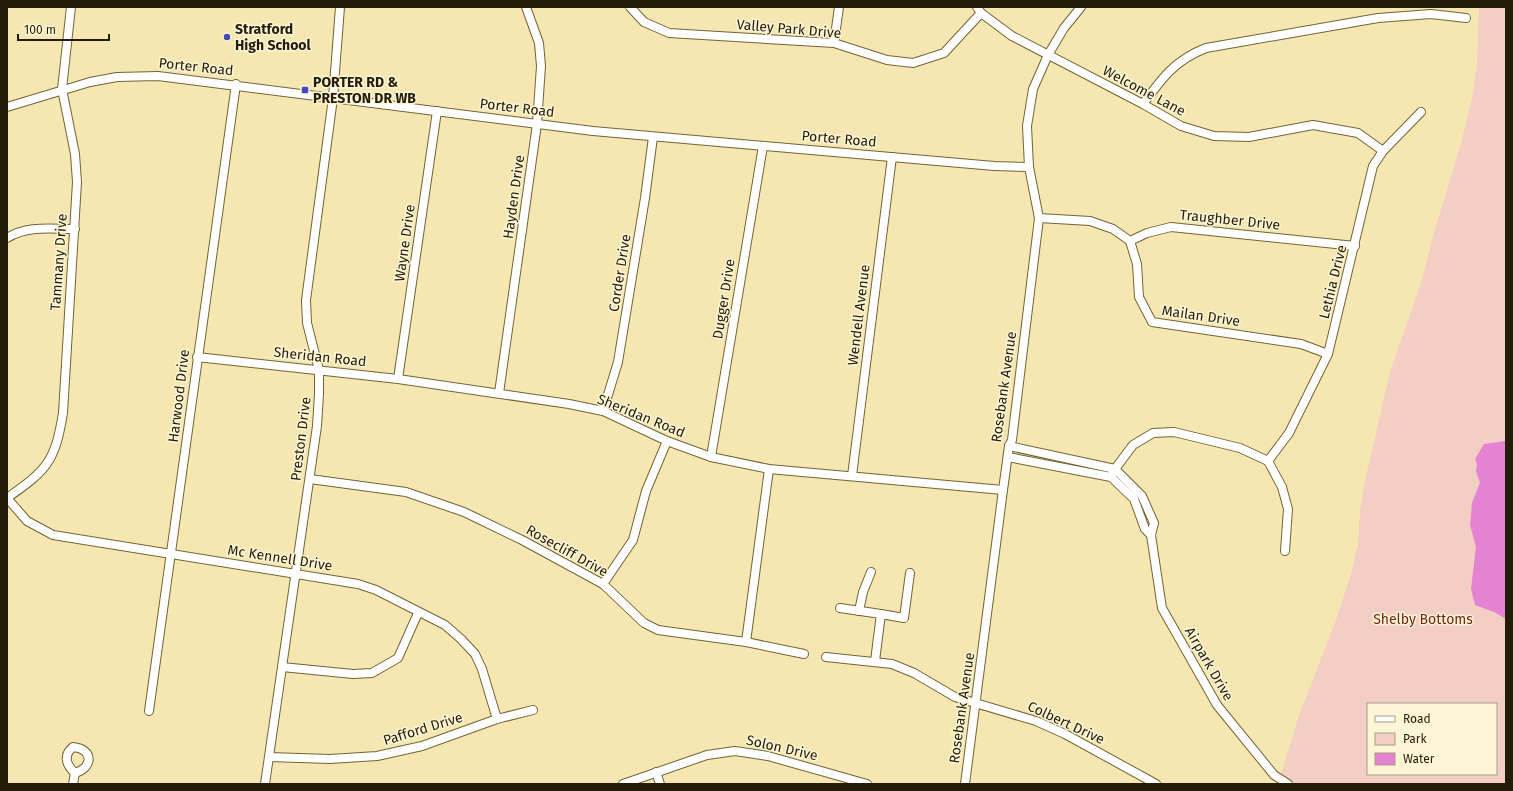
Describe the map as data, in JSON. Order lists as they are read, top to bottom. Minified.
{"streets":{"street":["Valley Park Drive","Porter Road","Welcome Lane","Hayden Drive","Traughber Drive","Wayne Drive","Tammany Drive","Corder Drive","Lethia Drive","Dugger Drive","Wendell Avenue","Mailan Drive","Sheridan Road","Rosebank Avenue","Harwood Drive","Preston Drive","Rosecliff Drive","Mc Kennell Drive","Airpark Drive","Colbert Drive","Pafford Drive","Solon Drive"]},"crossings":[["Valley Park Drive","Welcome Lane"],["Porter Road","Hayden Drive"],["Porter Road","Wayne Drive"],["Porter Road","Tammany Drive"],["Porter Road","Corder Drive"],["Porter Road","Dugger Drive"],["Porter Road","Wendell Avenue"],["Porter Road","Rosebank Avenue"],["Porter Road","Harwood Drive"],["Porter Road","Preston Drive"],["Welcome Lane","Lethia Drive"],["Welcome Lane","Rosebank Avenue"],["Hayden Drive","Sheridan Road"],["Traughber Drive","Lethia Drive"],["Traughber Drive","Mailan Drive"],["Wayne Drive","Sheridan Road"],["Tammany Drive","Mc Kennell Drive"],["Corder Drive","Sheridan Road"],["Lethia Drive","Mailan Drive"],["Dugger Drive","Sheridan Road"],["Wendell Avenue","Sheridan Road"],["Sheridan Road","Rosebank Avenue"],["Sheridan Road","Harwood Drive"],["Sheridan Road","Preston Drive"],["Rosebank Avenue","Colbert Drive"],["Harwood Drive","Mc Kennell Drive"],["Preston Drive","Rosecliff Drive"],["Preston Drive","Mc Kennell Drive"],["Preston Drive","Pafford Drive"],["Mc Kennell Drive","Pafford Drive"]],"parks":["Shelby Bottoms"],"places":{"other":["Stratford High School"],"transit":["PORTER RD & PRESTON DR WB"]},"legend":["Road","Park","Water"],"scale_bar":"100 m"}
